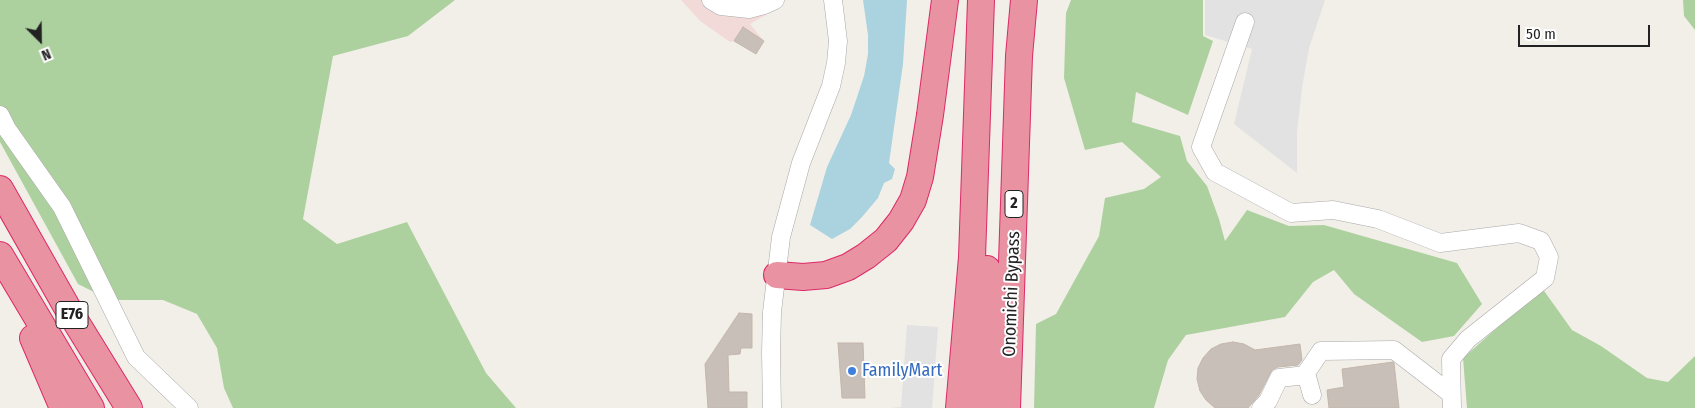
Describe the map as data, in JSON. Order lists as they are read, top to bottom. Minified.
{"streets":{"highway":["2","Onomichi Bypass","E76"]},"places":["FamilyMart"],"scale_bar":"50 m","north":"bottom right"}
